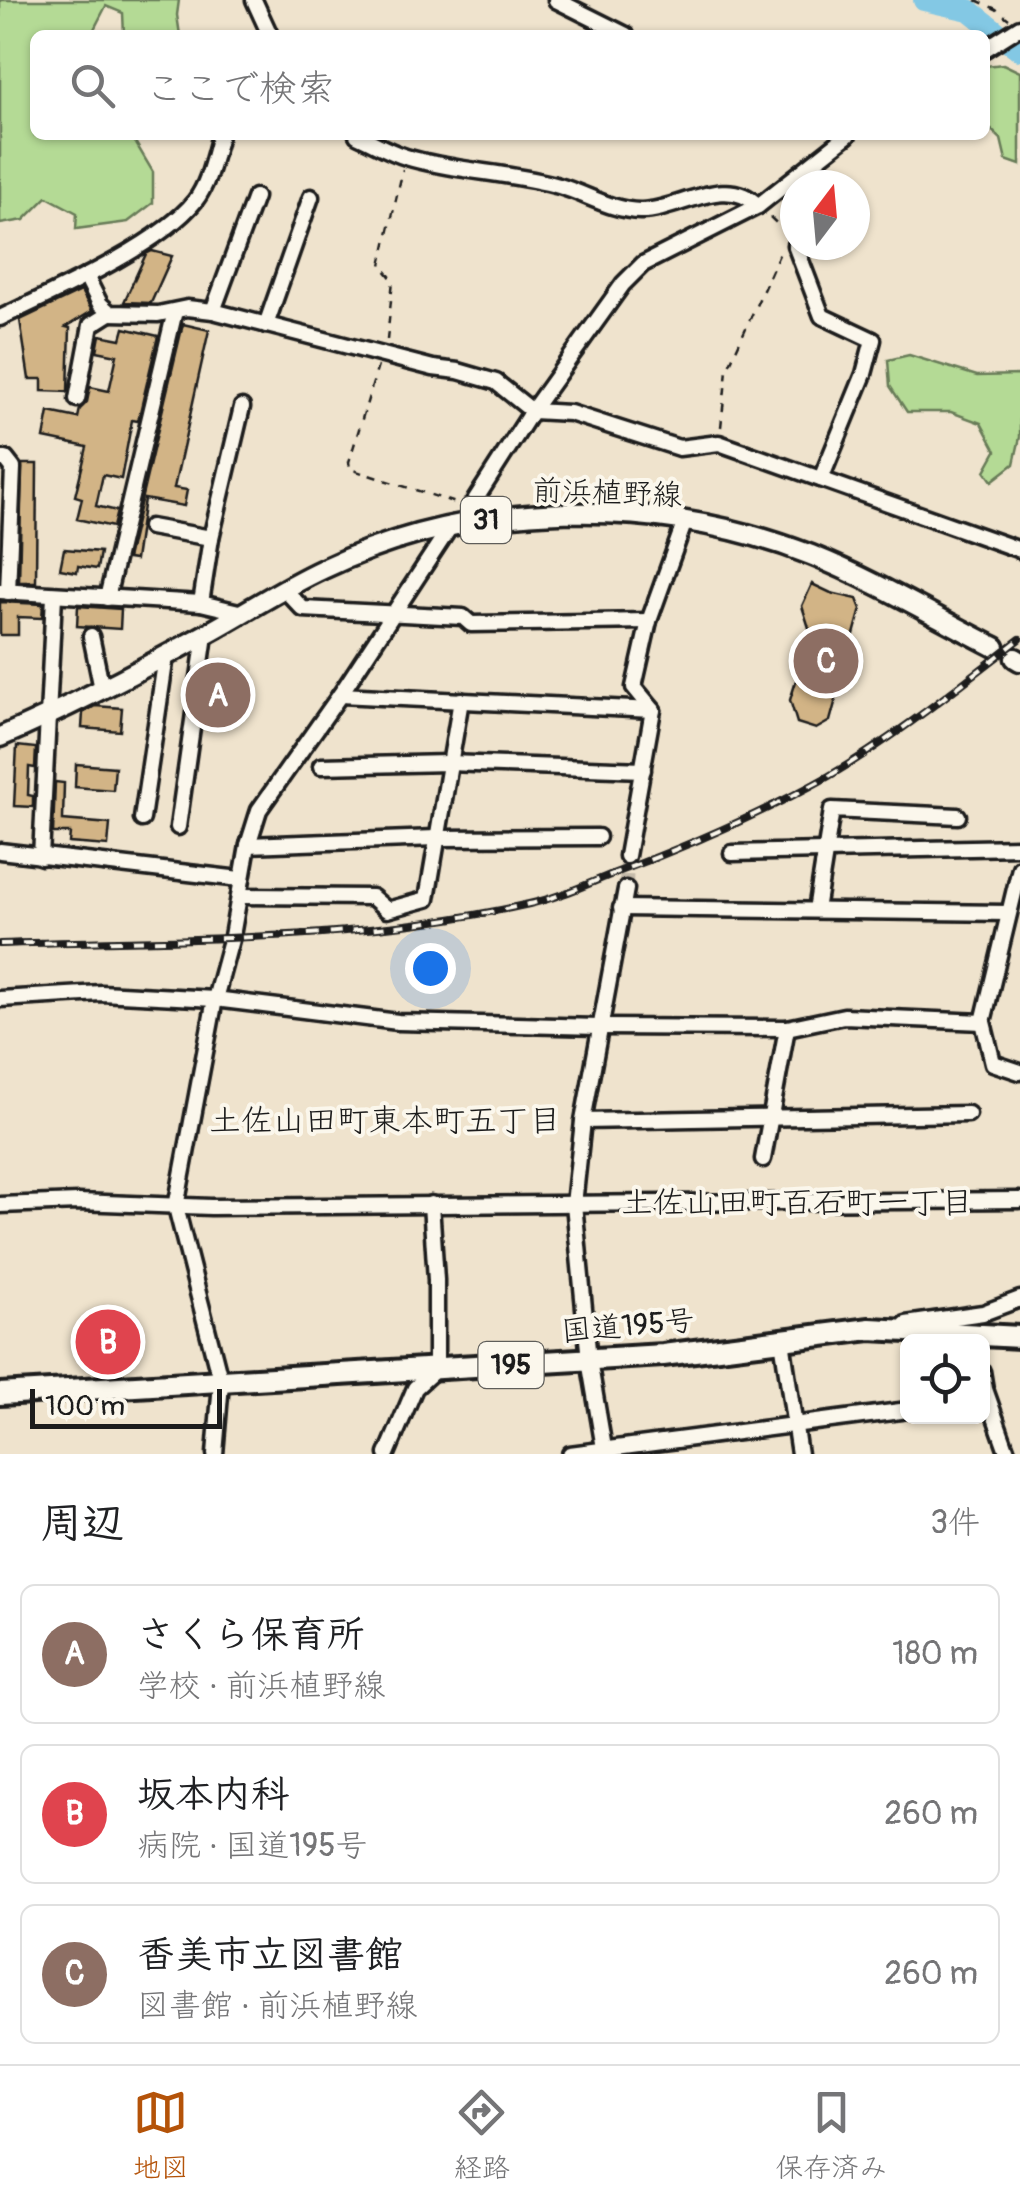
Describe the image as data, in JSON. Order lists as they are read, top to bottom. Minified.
{"streets":{"highway":["国道195号","195"],"main road":["前浜植野線","31"]},"districts":["土佐山田町東本町五丁目","土佐山田町百石町一丁目"],"scale_bar":"100 m","north":"top","page":{"search":"ここで検索","pins":["C","A","B"],"scale":"100 m","heading":["周辺","3件"],"list":[{"mark":"A","name":"さくら保育所","note":"学校 · 前浜植野線","value":"180 m"},{"mark":"B","name":"坂本内科","note":"病院 · 国道195号","value":"260 m"},{"mark":"C","name":"香美市立図書館","note":"図書館 · 前浜植野線","value":"260 m"}],"nav":["地図","経路","保存済み"]}}
